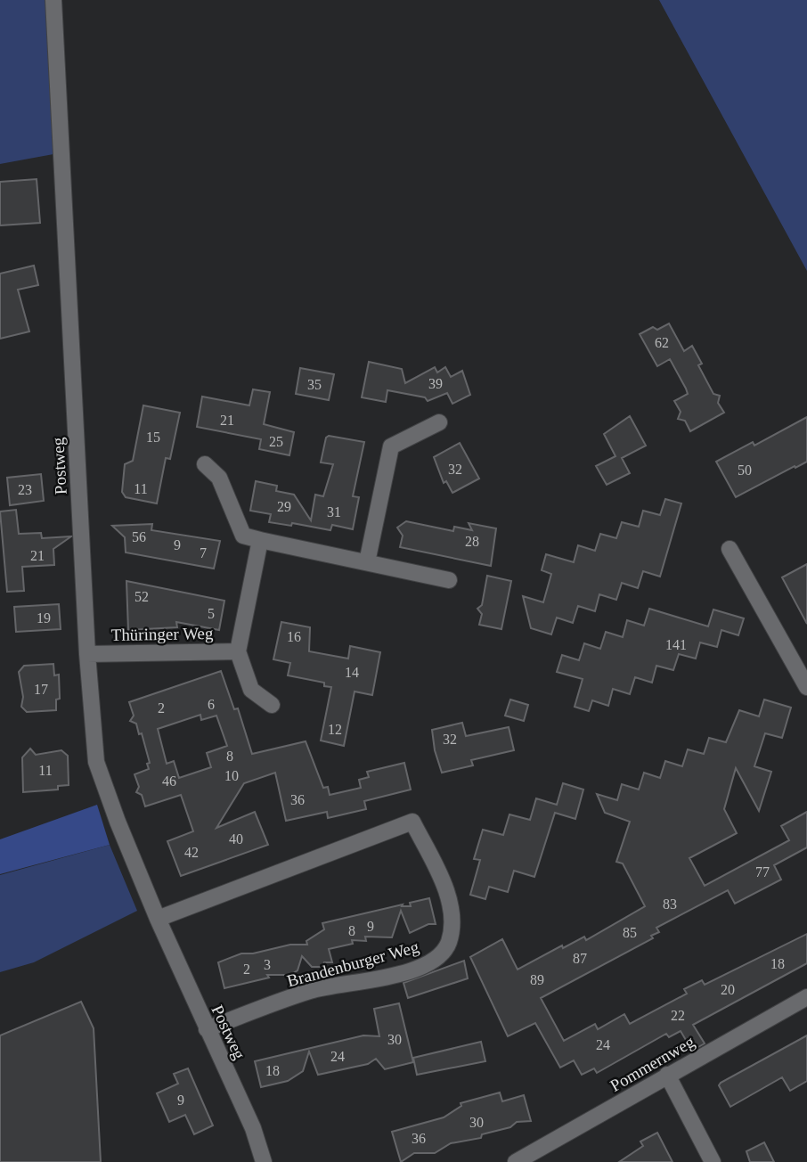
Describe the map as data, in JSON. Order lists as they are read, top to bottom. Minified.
{"streets":{"street":["Postweg","Thüringer Weg","Brandenburger Weg","Pommernweg"]},"crossings":[["Postweg","Thüringer Weg"],["Postweg","Brandenburger Weg"]],"house_numbers":["62","39","35","21","15","25","32","50","11","23","29","31","56","28","9","7","21","52","5","19","16","141","14","17","6","2","12","32","8","11","10","46","36","40","42","77","83","9","8","85","87","18","3","2","89","20","22","30","24","24","18","9","30","36"]}
